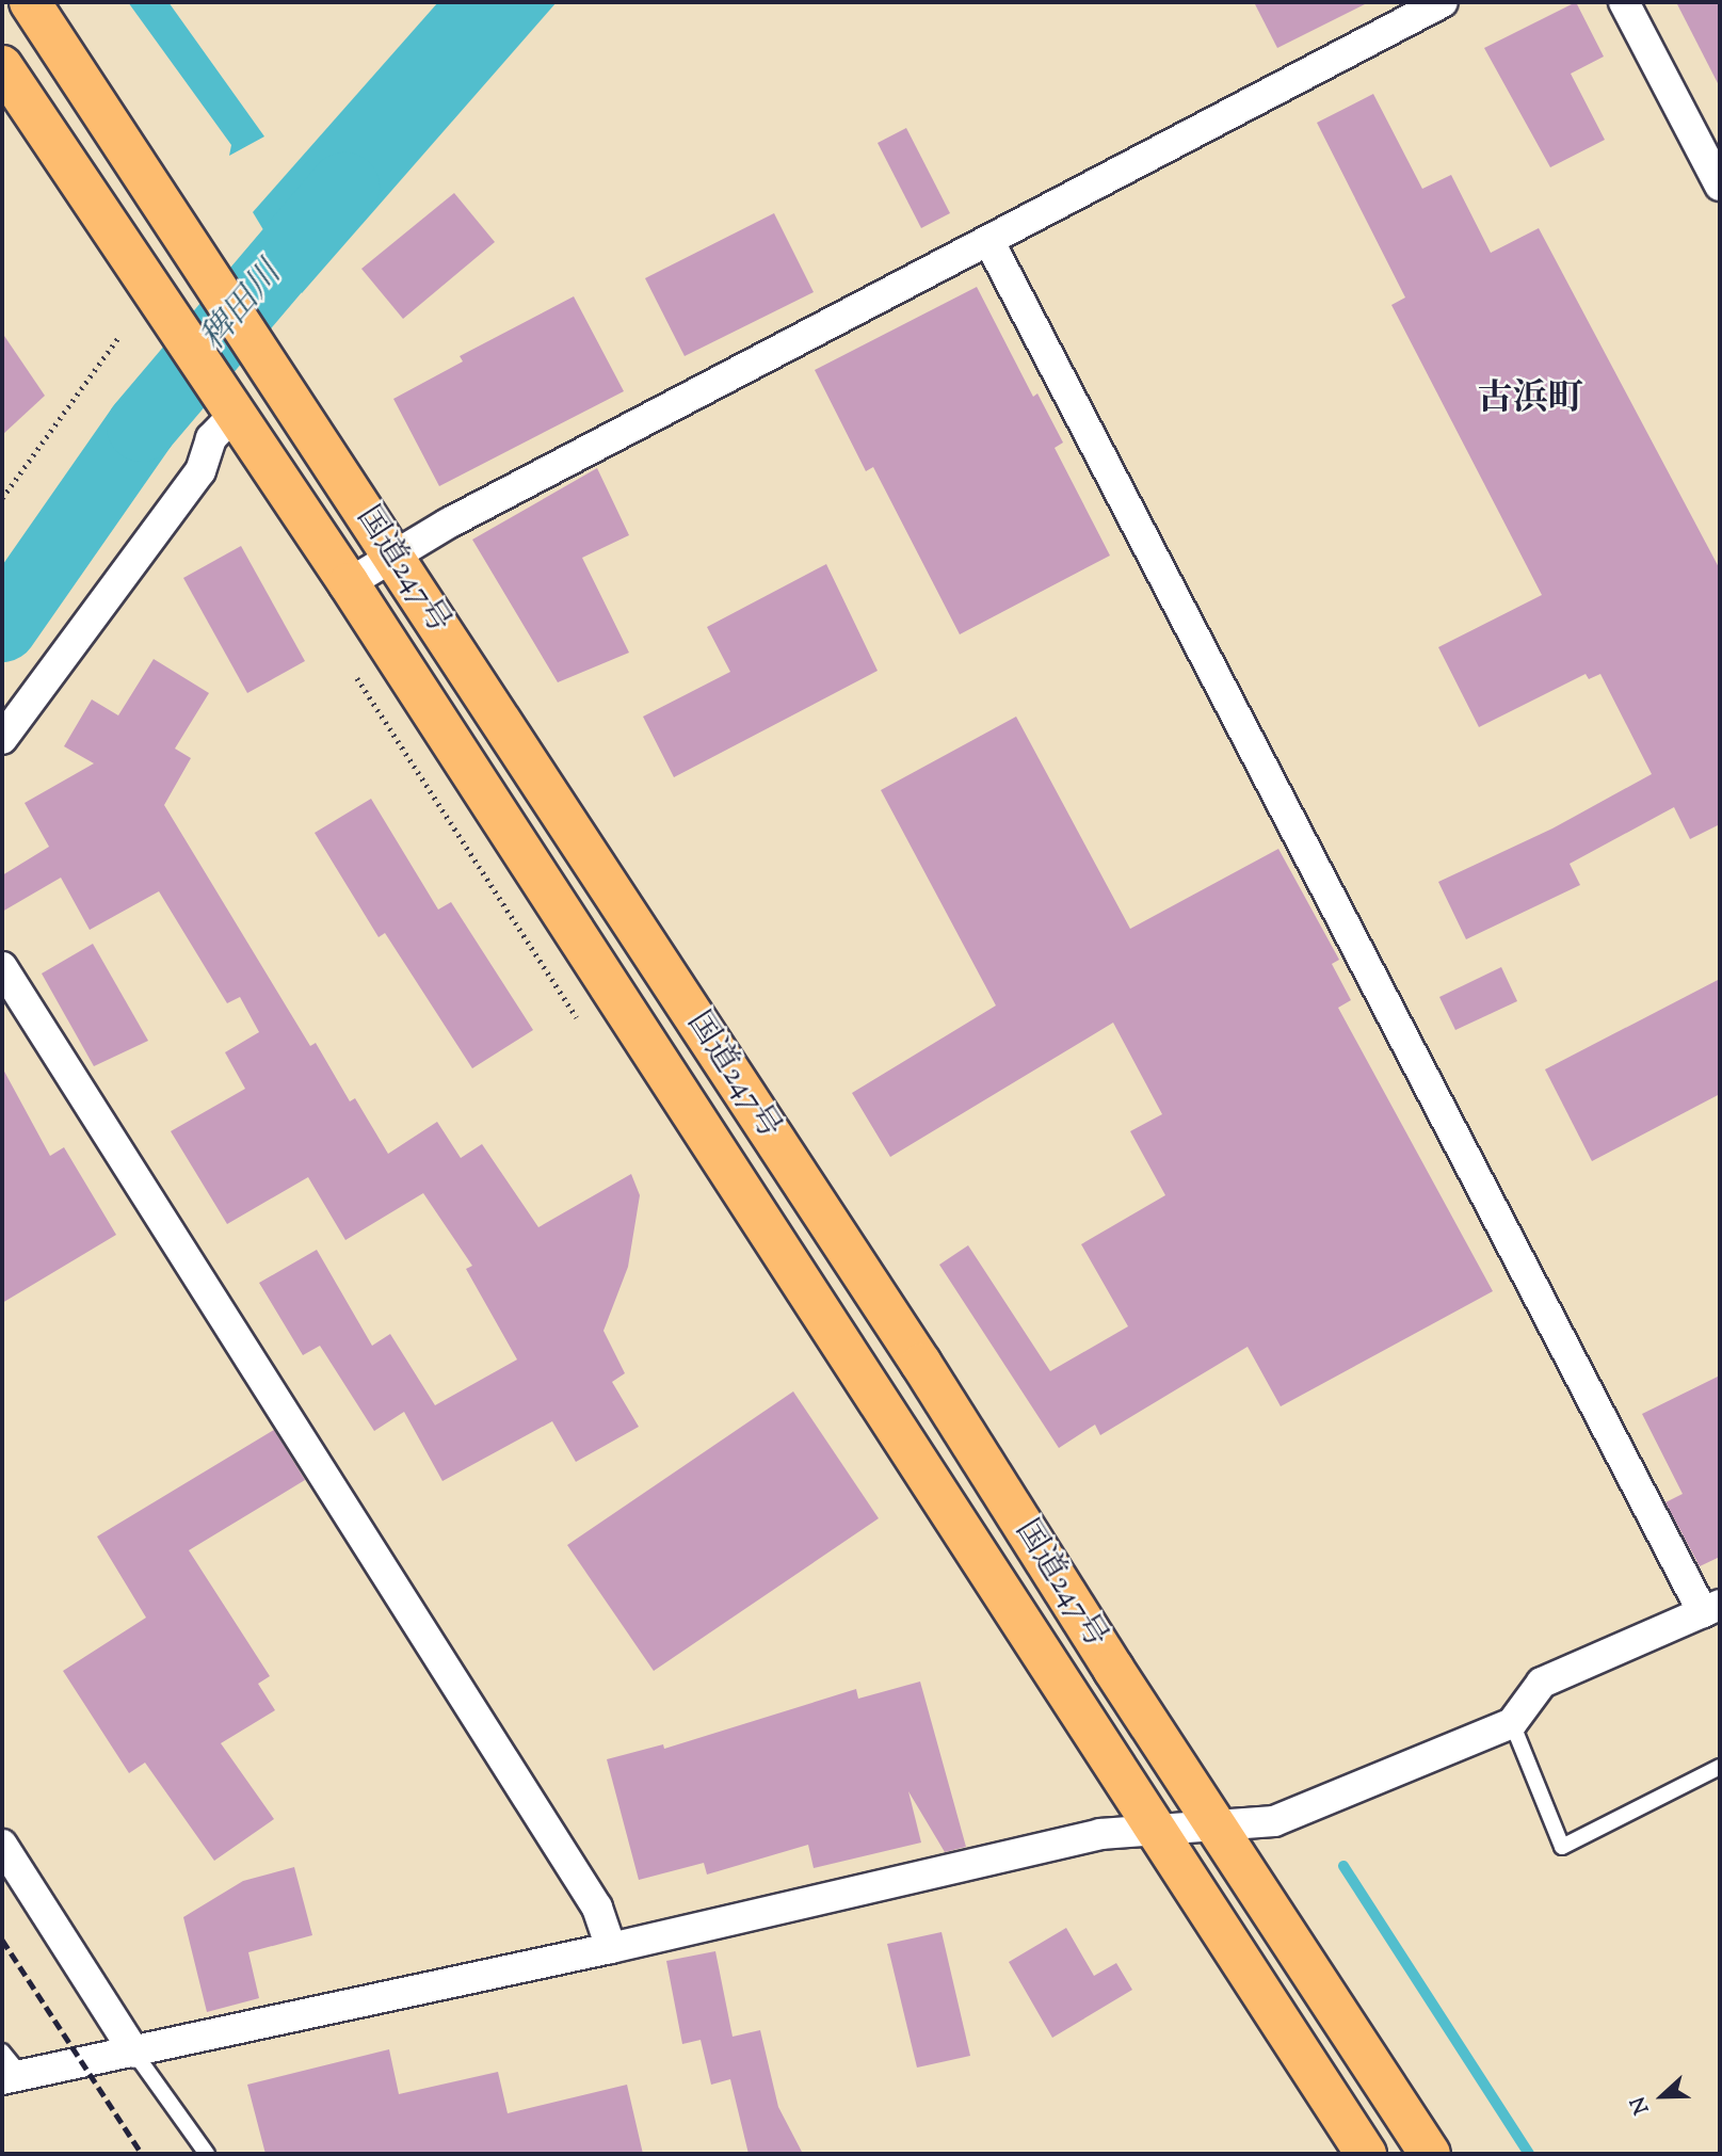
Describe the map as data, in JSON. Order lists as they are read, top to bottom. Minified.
{"streets":{"highway":["国道247号"]},"districts":["古浜町"],"water":["稗田川"],"north":"left"}
